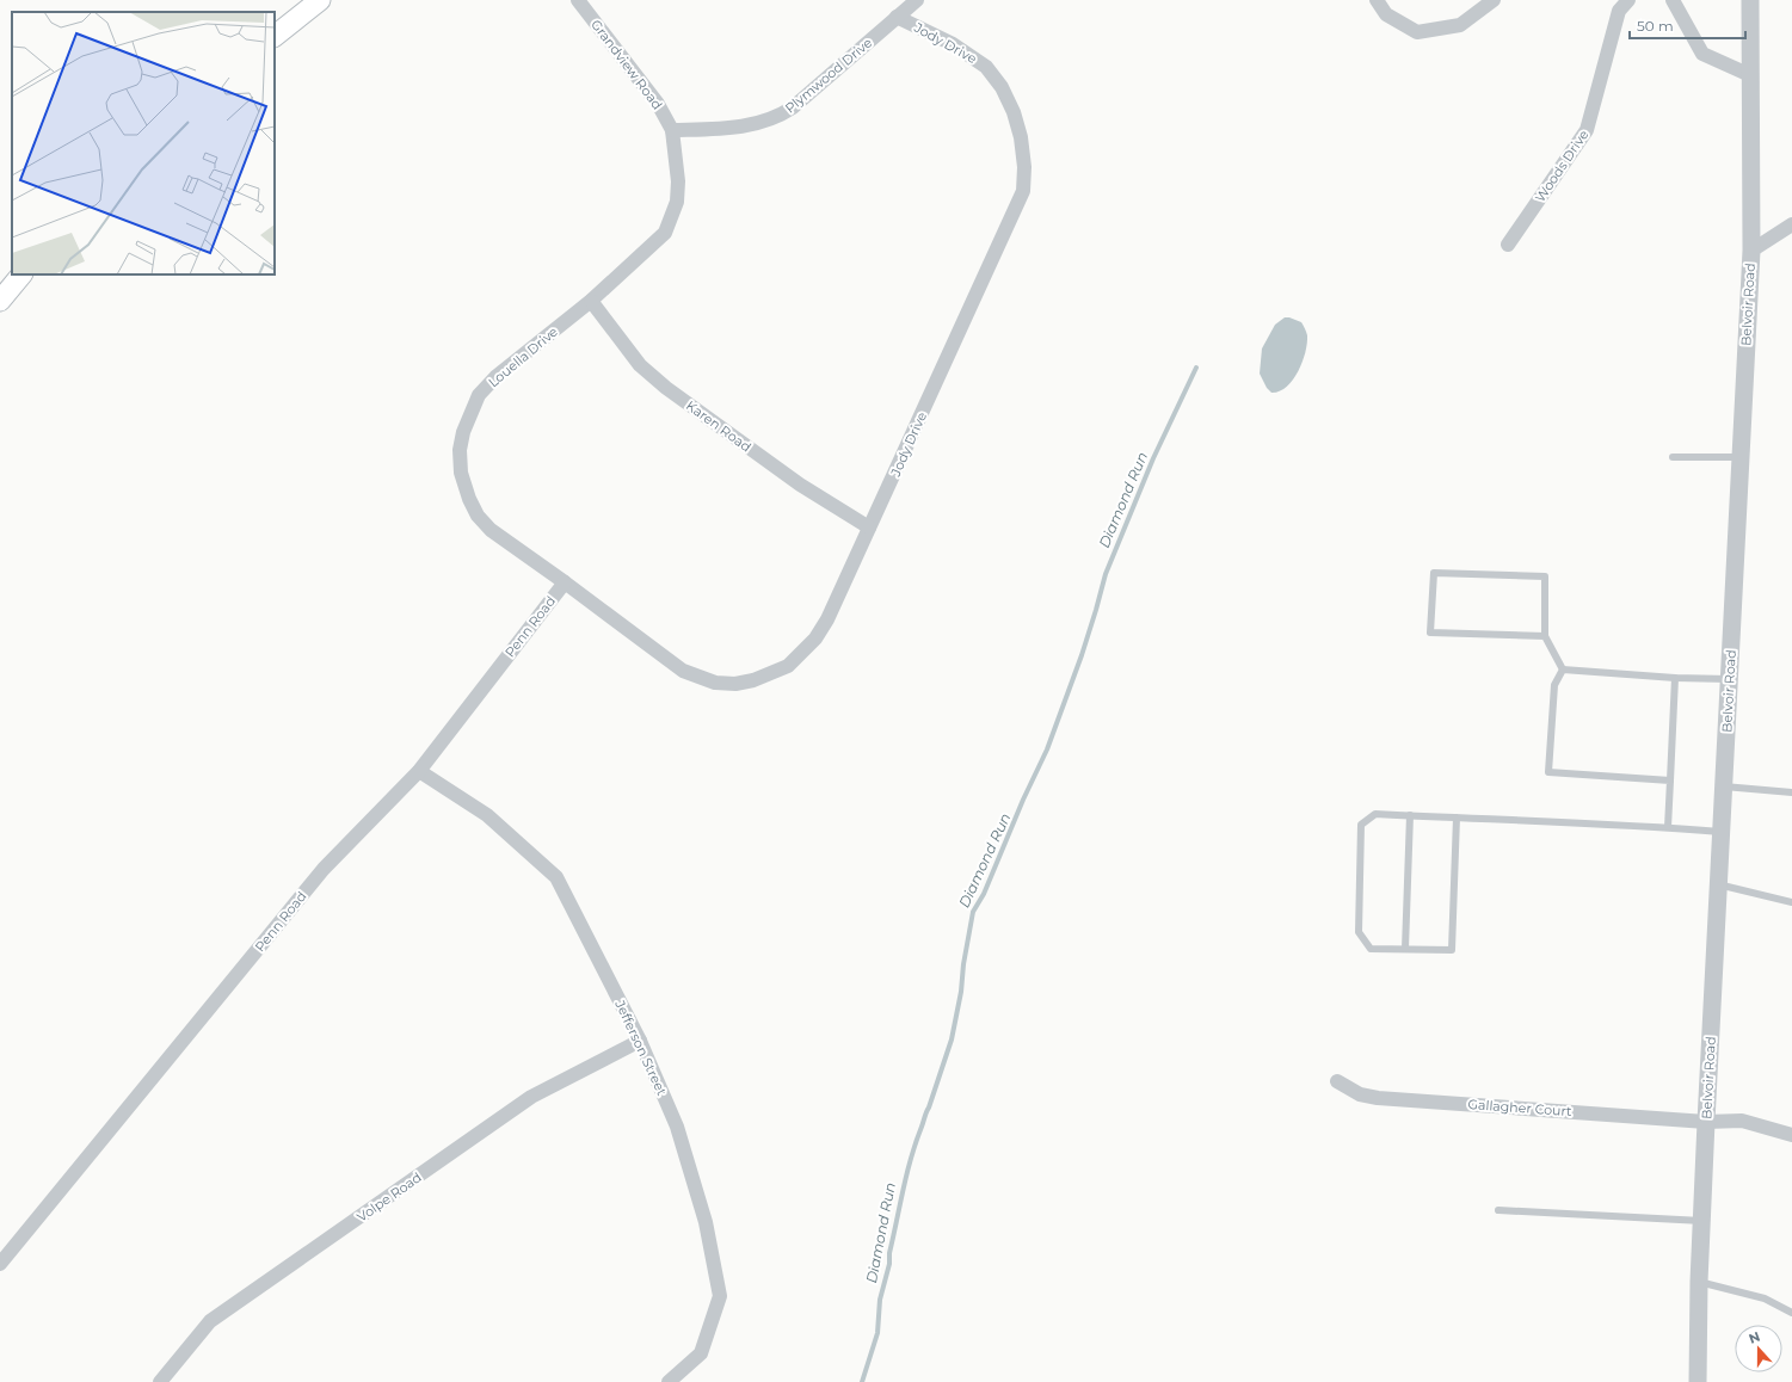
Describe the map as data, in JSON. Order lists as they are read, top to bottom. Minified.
{"streets":{"street":["Jody Drive","Grandview Road","Plymwood Drive","Woods Drive","Belvoir Road","Louella Drive","Karen Road","Penn Road","Jefferson Street","Gallagher Court","Volpe Road"]},"crossings":[["Jody Drive","Plymwood Drive"],["Jody Drive","Louella Drive"],["Jody Drive","Karen Road"],["Jody Drive","Penn Road"],["Grandview Road","Plymwood Drive"],["Grandview Road","Louella Drive"],["Plymwood Drive","Louella Drive"],["Belvoir Road","Gallagher Court"],["Louella Drive","Karen Road"],["Louella Drive","Penn Road"],["Penn Road","Jefferson Street"],["Jefferson Street","Volpe Road"]],"water":["Diamond Run"],"scale_bar":"50 m","north":"top"}
